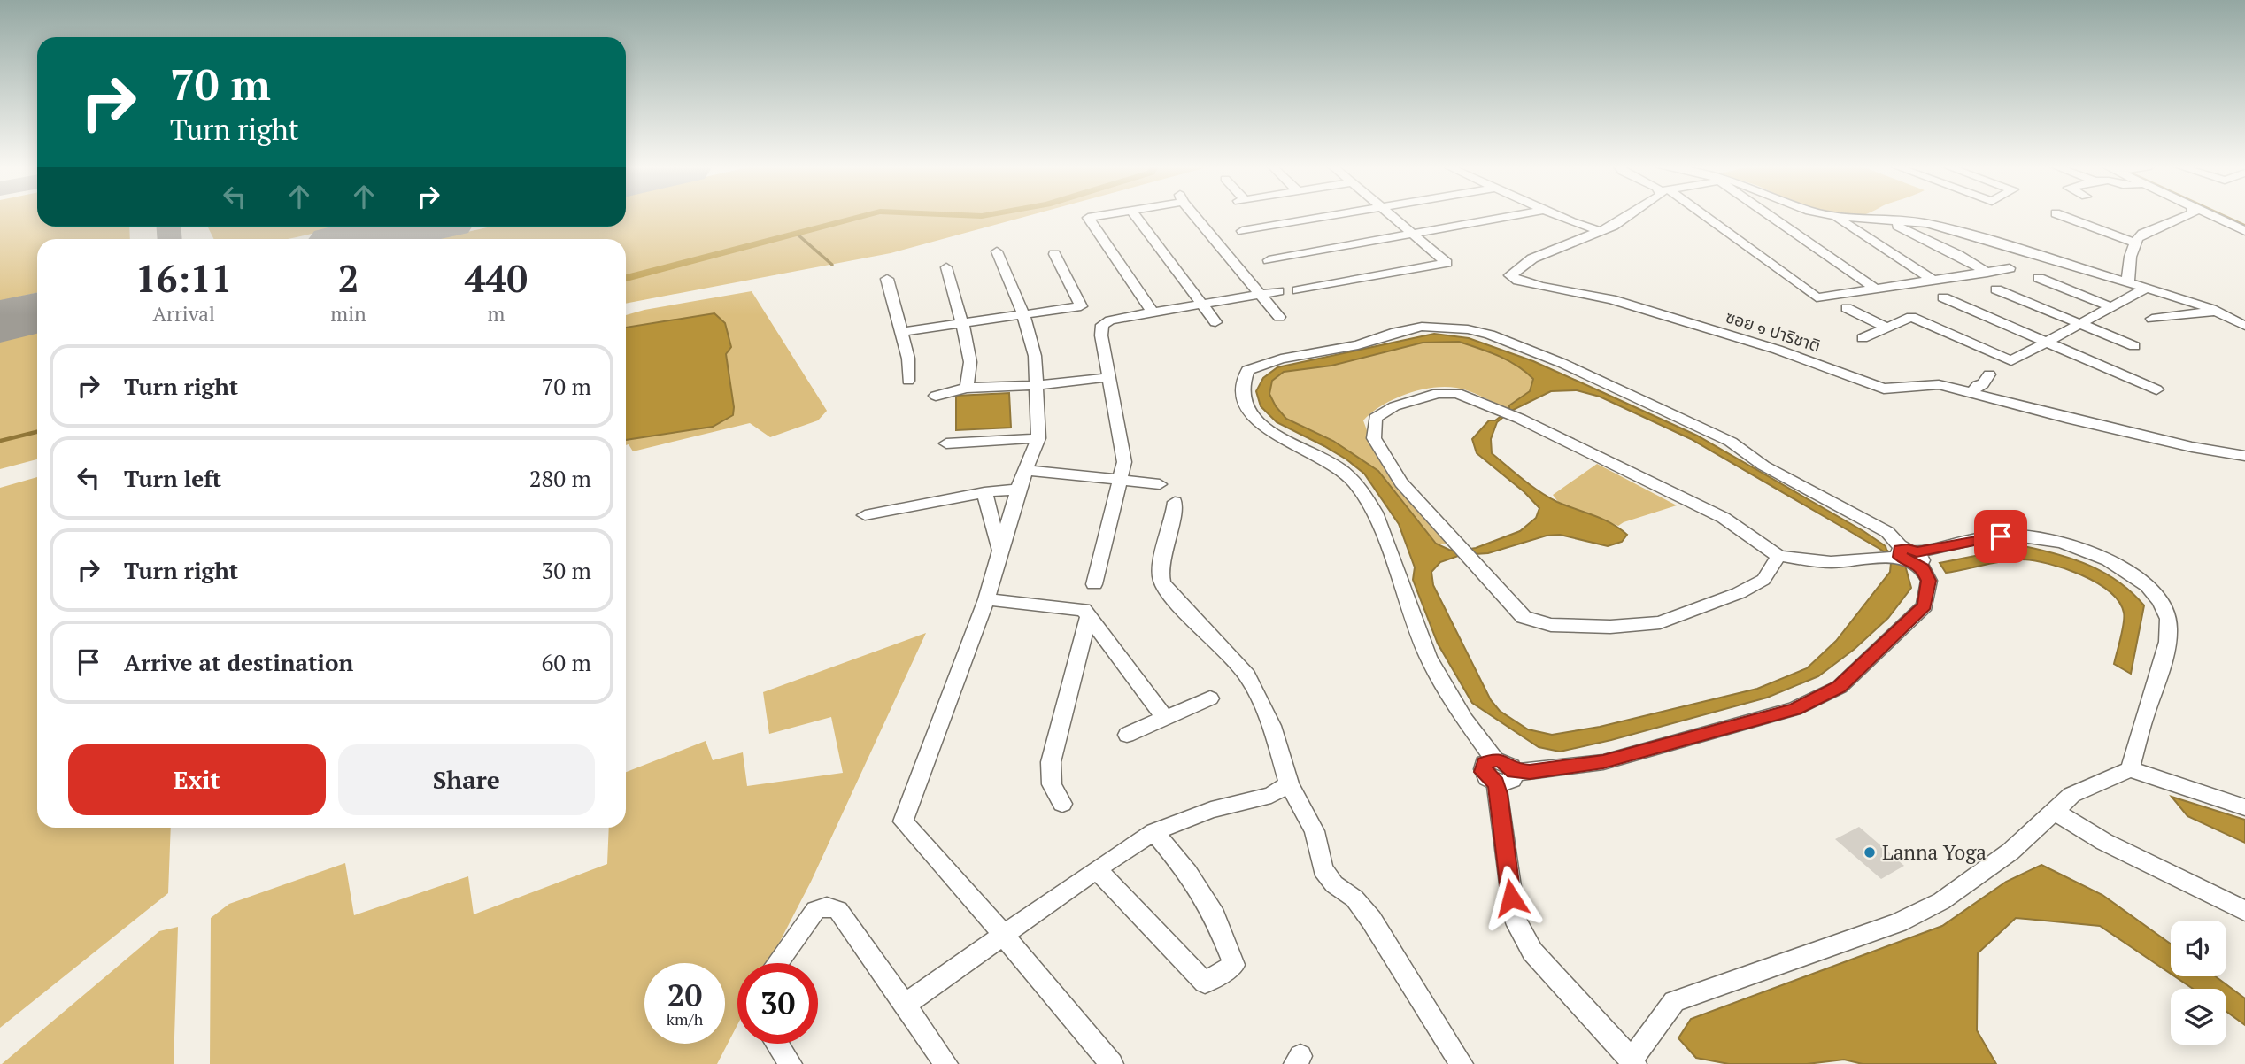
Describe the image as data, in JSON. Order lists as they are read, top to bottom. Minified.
{"streets":{"street":["ซอย ๑ ปาริชาติ"]},"places":["Lanna Yoga"],"page":{"turn":["70 m","Turn right"],"eta":["16:11","Arrival","2","min","440","m"],"list":[{"name":"Turn right","value":"70 m"},{"name":"Turn left","value":"280 m"},{"name":"Turn right","value":"30 m"},{"name":"Arrive at destination","value":"60 m"}],"buttons":["Exit","Share"],"speed":"20 km/h","limit":"30"}}
